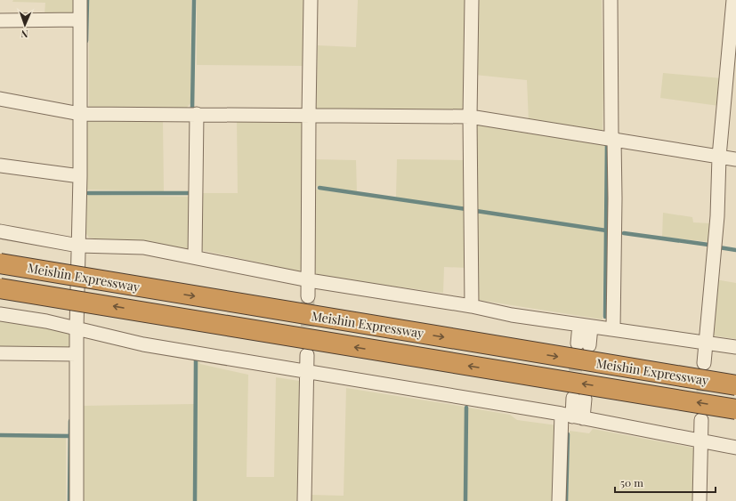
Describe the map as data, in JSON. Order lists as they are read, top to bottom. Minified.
{"streets":{"highway":["Meishin Expressway"]},"scale_bar":"50 m","north":"bottom"}
